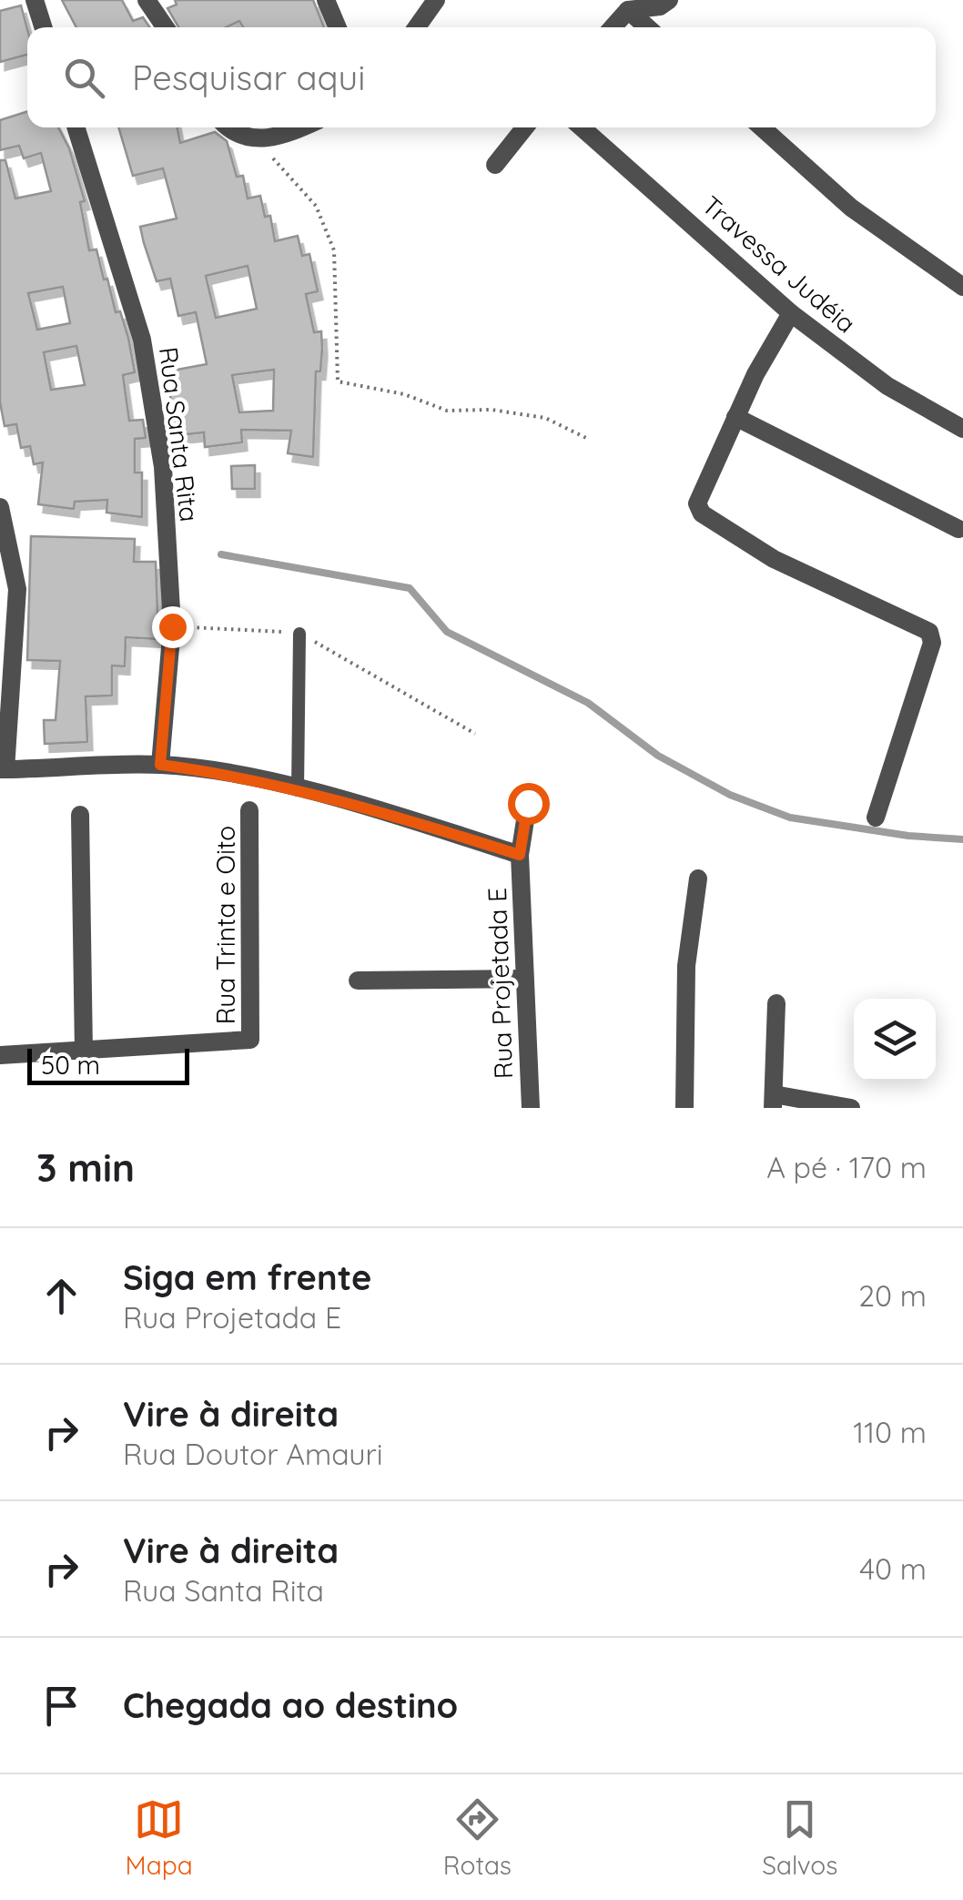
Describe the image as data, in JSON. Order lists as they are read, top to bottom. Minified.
{"streets":{"street":["Travessa Judéia","Rua Santa Rita","Rua Trinta e Oito","Rua Projetada E"]},"scale_bar":"50 m","page":{"search":"Pesquisar aqui","scale":"50 m","heading":["3 min","A pé · 170 m"],"list":[["Siga em frente","Rua Projetada E","20 m"],["Vire à direita","Rua Doutor Amauri","110 m"],["Vire à direita","Rua Santa Rita","40 m"],"Chegada ao destino"],"nav":["Mapa","Rotas","Salvos"]}}
